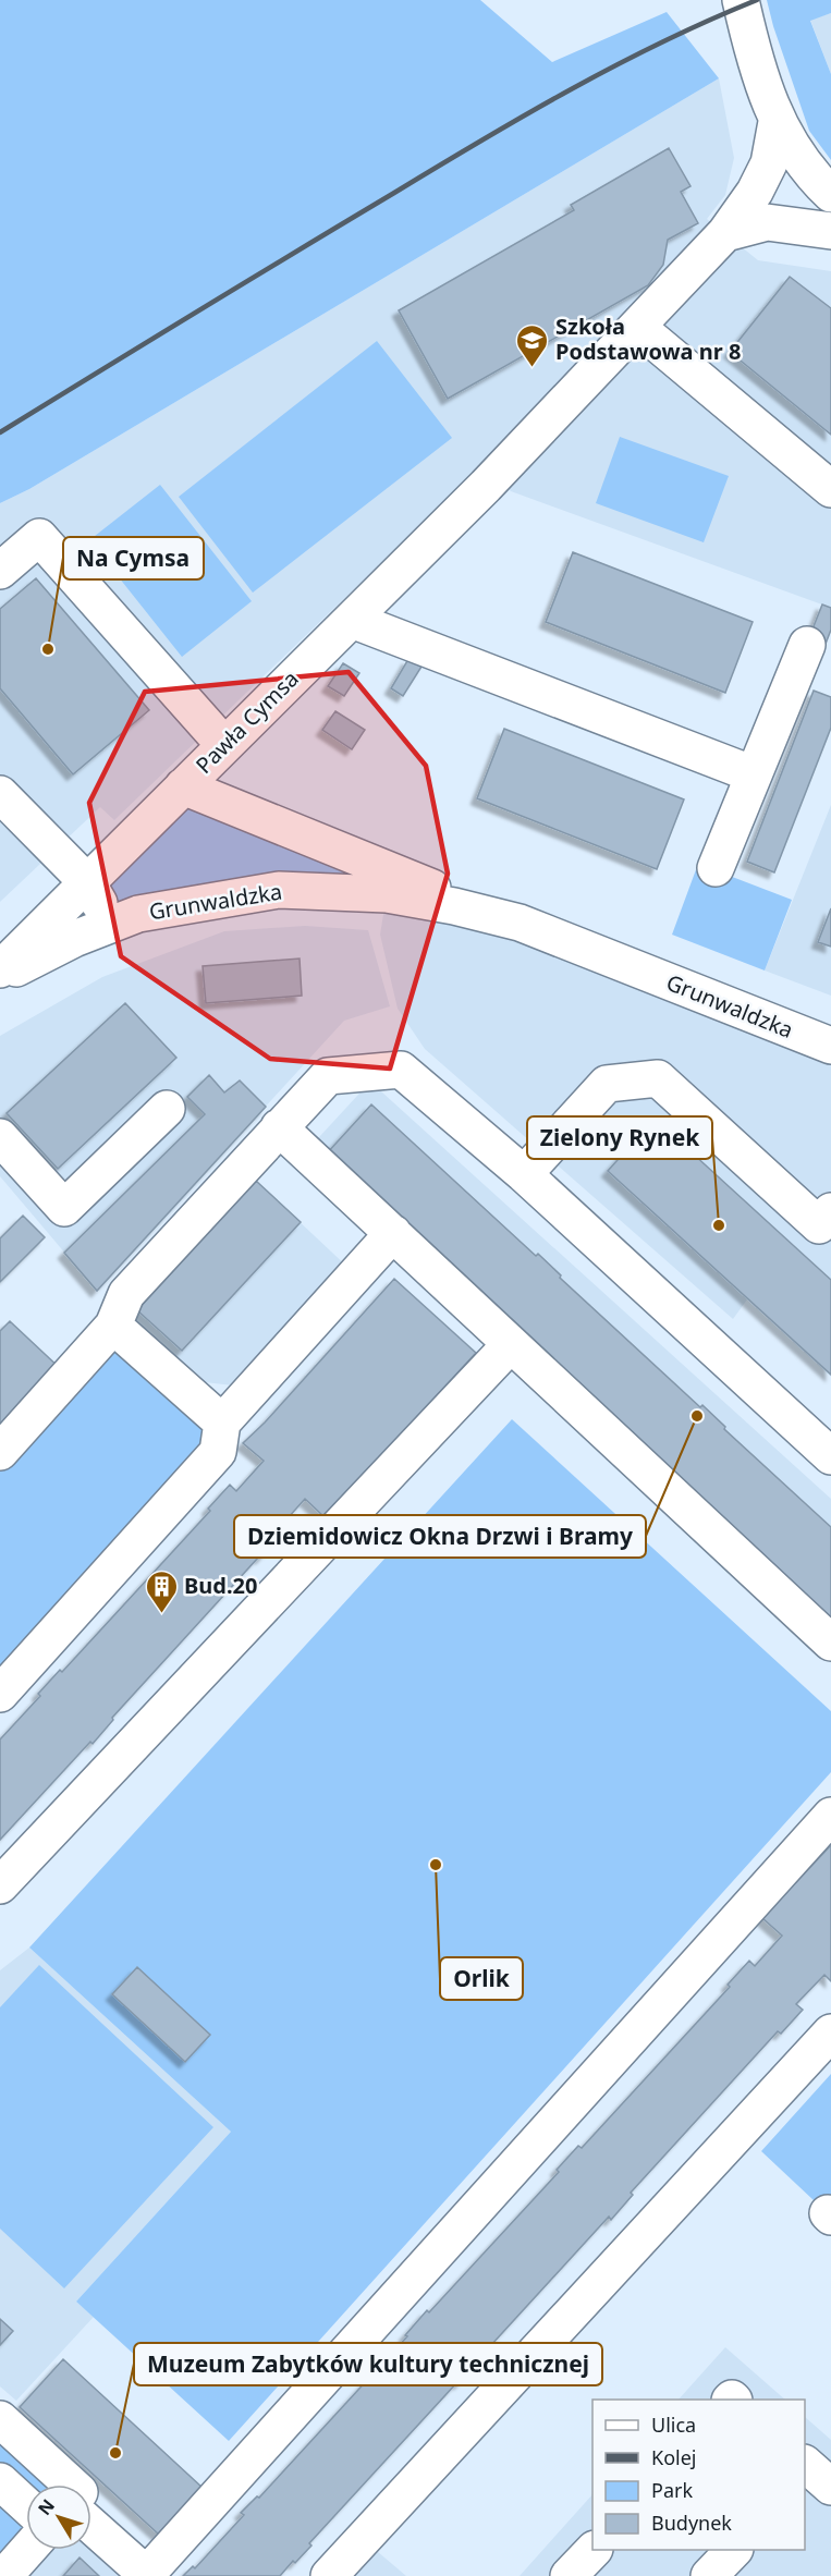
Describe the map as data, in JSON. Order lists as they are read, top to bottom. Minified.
{"streets":{"street":["Pawła Cymsa","Grunwaldzka"]},"crossings":[["Pawła Cymsa","Grunwaldzka"]],"places":{"school or university":["Szkoła Podstawowa nr 8"],"other":["Na Cymsa","Zielony Rynek","Dziemidowicz Okna Drzwi i Bramy","Orlik","Muzeum Zabytków kultury technicznej"],"building":["Bud.20"]},"legend":["Ulica","Kolej","Park","Budynek"],"north":"top left"}
